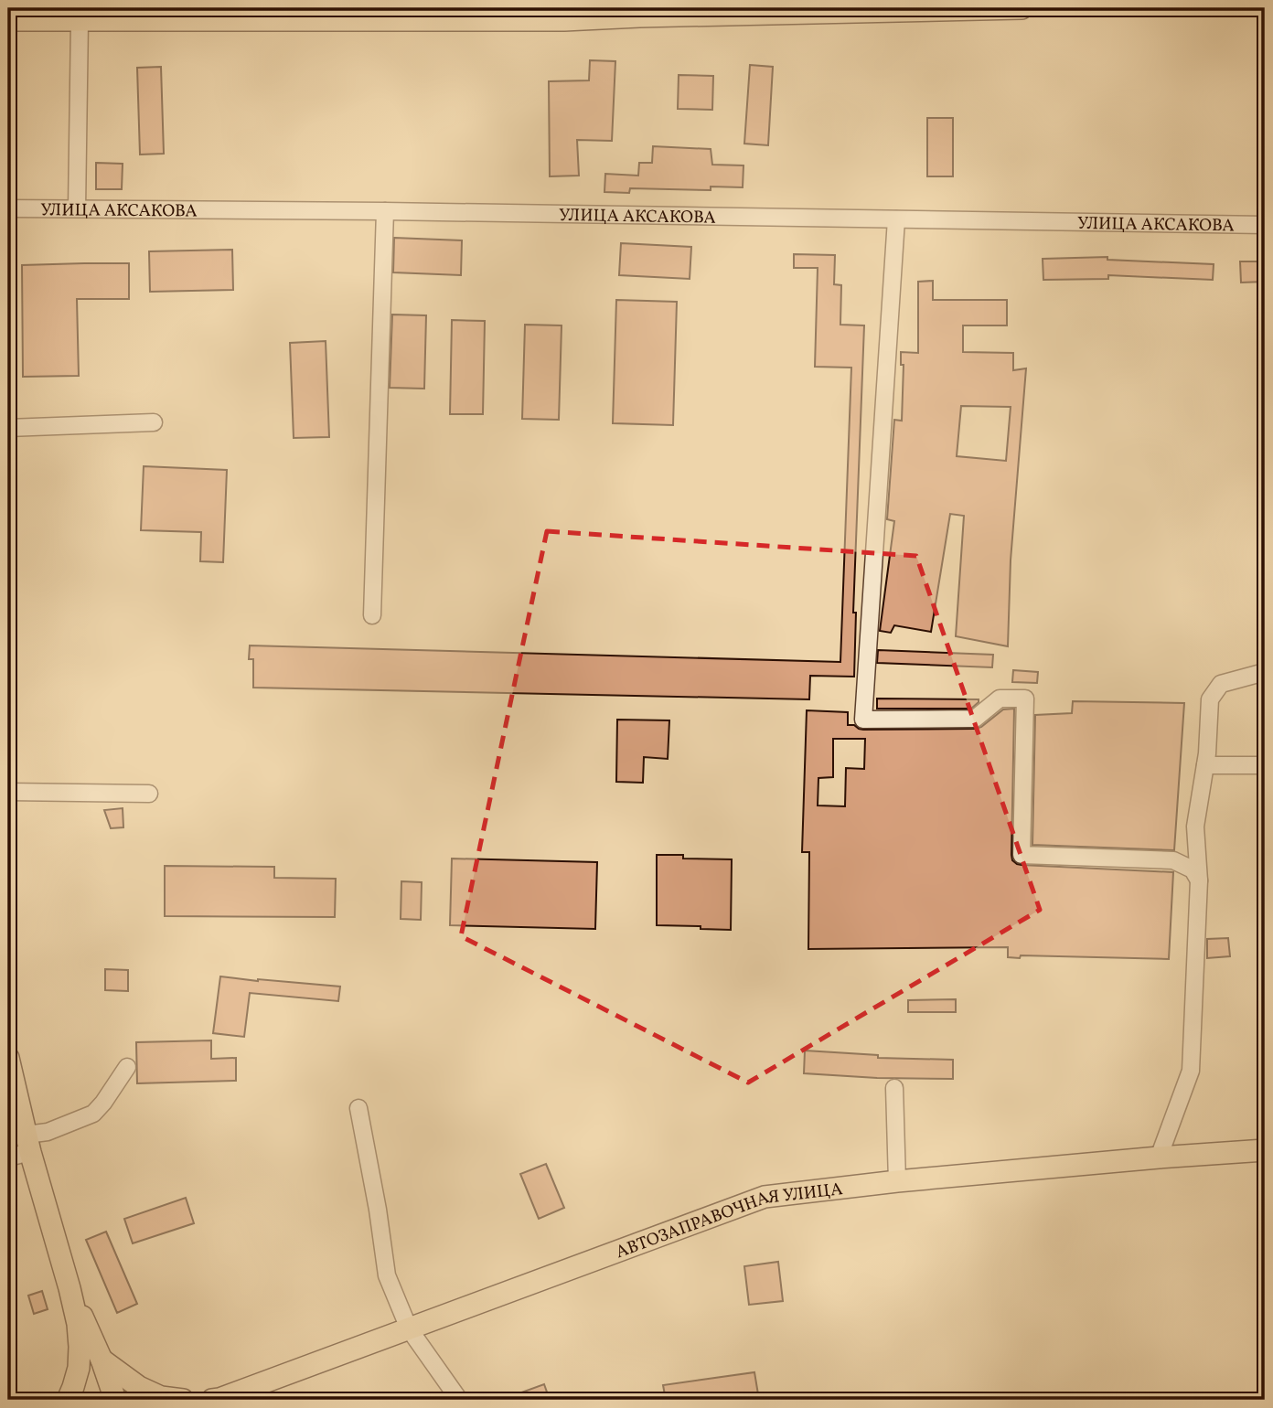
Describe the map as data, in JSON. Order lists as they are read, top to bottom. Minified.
{"streets":{"main road":["АВТОЗАПРАВОЧНАЯ УЛИЦА"],"street":["УЛИЦА АКСАКОВА"]}}
